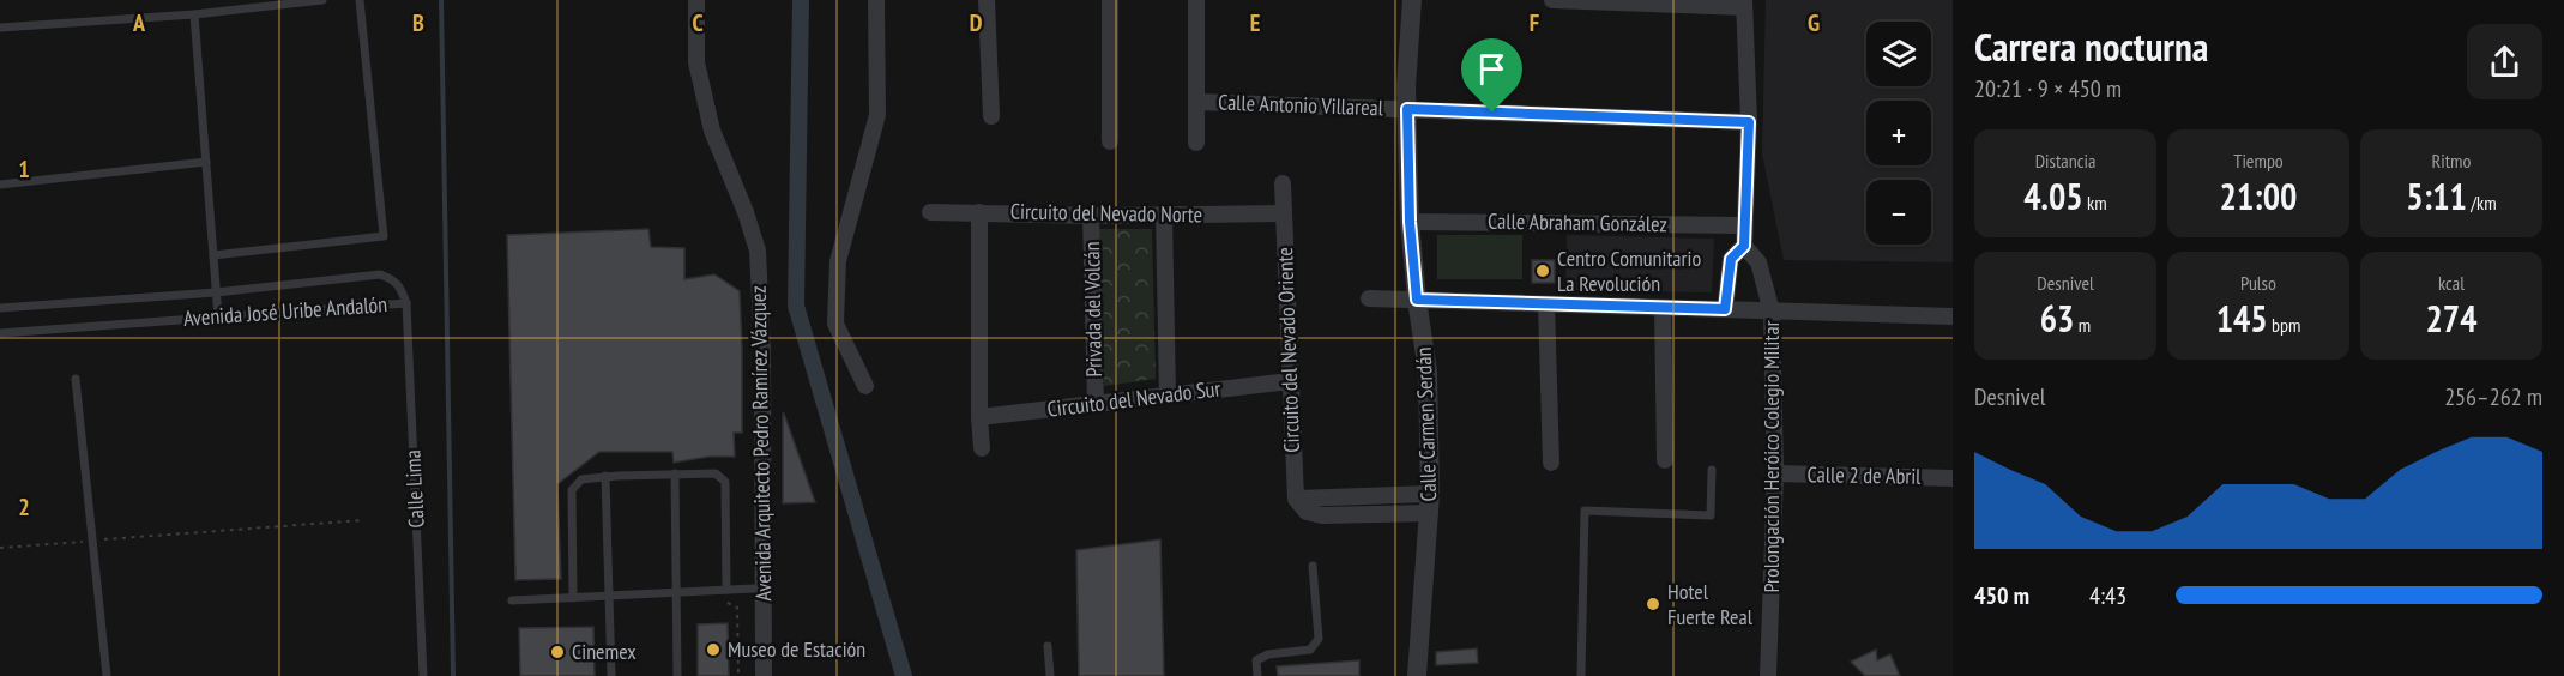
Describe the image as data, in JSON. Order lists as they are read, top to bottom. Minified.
{"streets":{"street":["Calle Antonio Villareal","Circuito del Nevado Norte","Calle Abraham González","Privada del Volcán","Circuito del Nevado Oriente","Circuito del Nevado Sur","Calle Carmen Serdán","Avenida Arquitecto Pedro Ramírez Vázquez","Prolongación Heróico Colegio Militar","Calle 2 de Abril"],"lane":["Avenida José Uribe Andalón","Calle Lima"]},"crossings":[["Calle Antonio Villareal","Calle Carmen Serdán"],["Circuito del Nevado Norte","Privada del Volcán"],["Circuito del Nevado Norte","Circuito del Nevado Oriente"],["Calle Abraham González","Calle Carmen Serdán"],["Privada del Volcán","Circuito del Nevado Sur"],["Avenida José Uribe Andalón","Calle Lima"],["Circuito del Nevado Oriente","Circuito del Nevado Sur"],["Prolongación Heróico Colegio Militar","Calle 2 de Abril"]],"places":["Centro Comunitario La Revolución","Hotel Fuerte Real","Museo de Estación","Cinemex"],"page":{"heading":["Carrera nocturna","20:21 · 9 × 450 m"],"map_buttons":["+","−"],"stats":[["Distancia","4.05 km"],["Tiempo","21:00"],["Ritmo","5:11 /km"],["Desnivel","63 m"],["Pulso","145 bpm"],["kcal","274"]],"chart":["Desnivel","256–262 m"],"list":[{"name":"450 m","note":"4:43"}]},"grid":{"columns":["A","B","C","D","E","F","G"],"rows":["1","2"]}}
